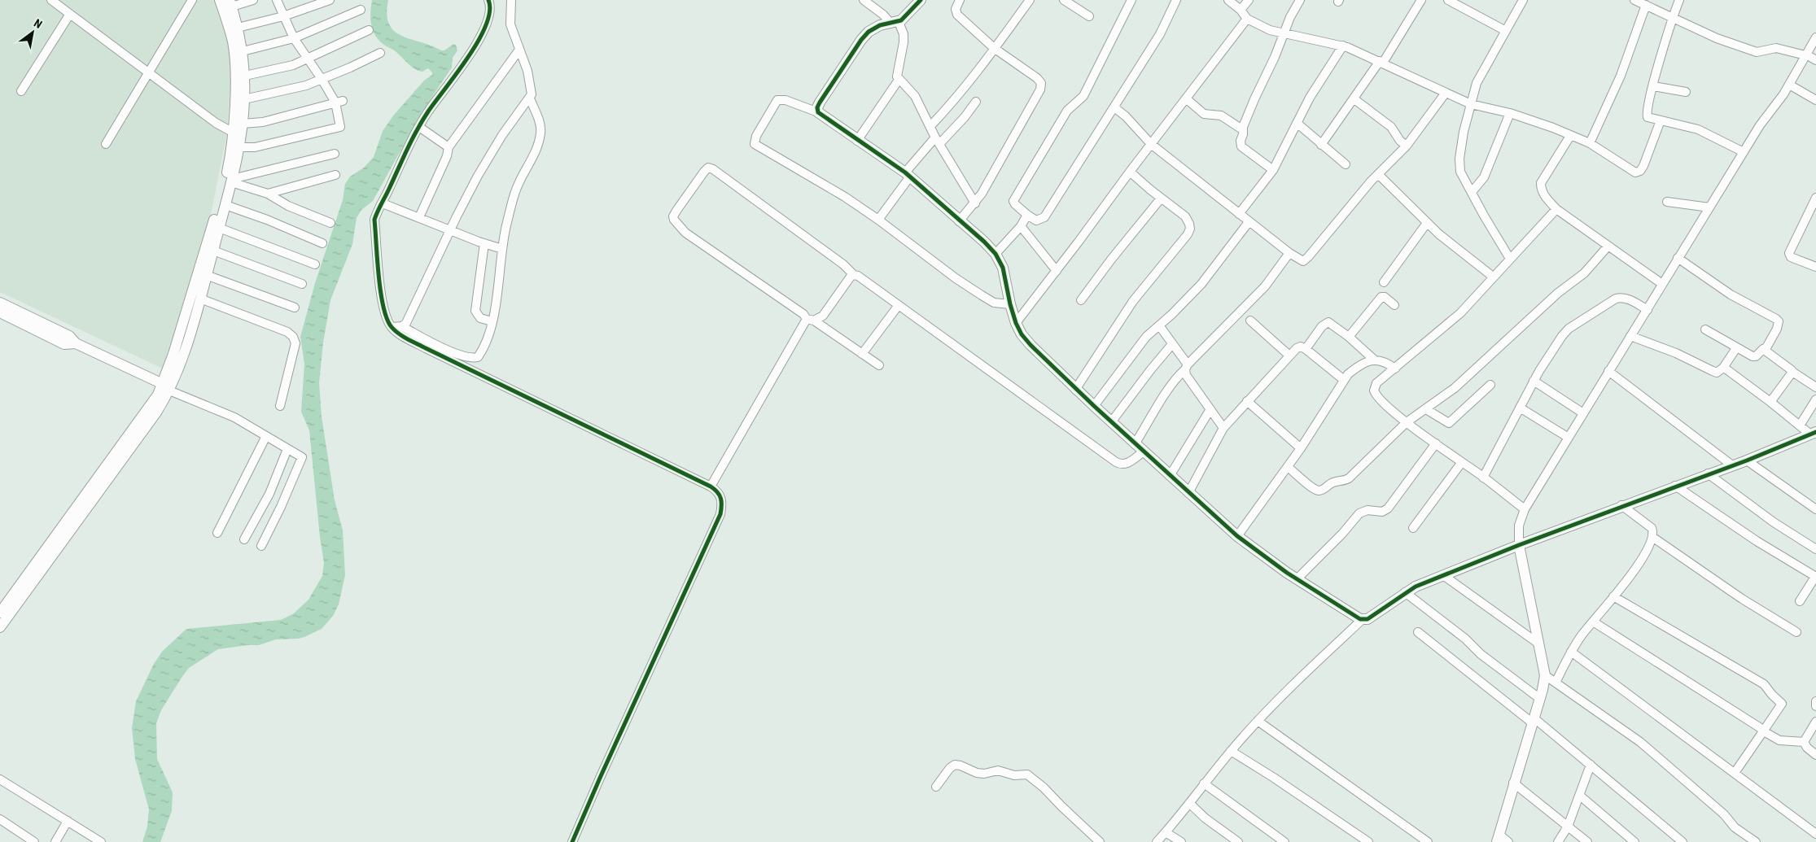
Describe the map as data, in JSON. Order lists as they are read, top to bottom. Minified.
{"north":"top right"}
